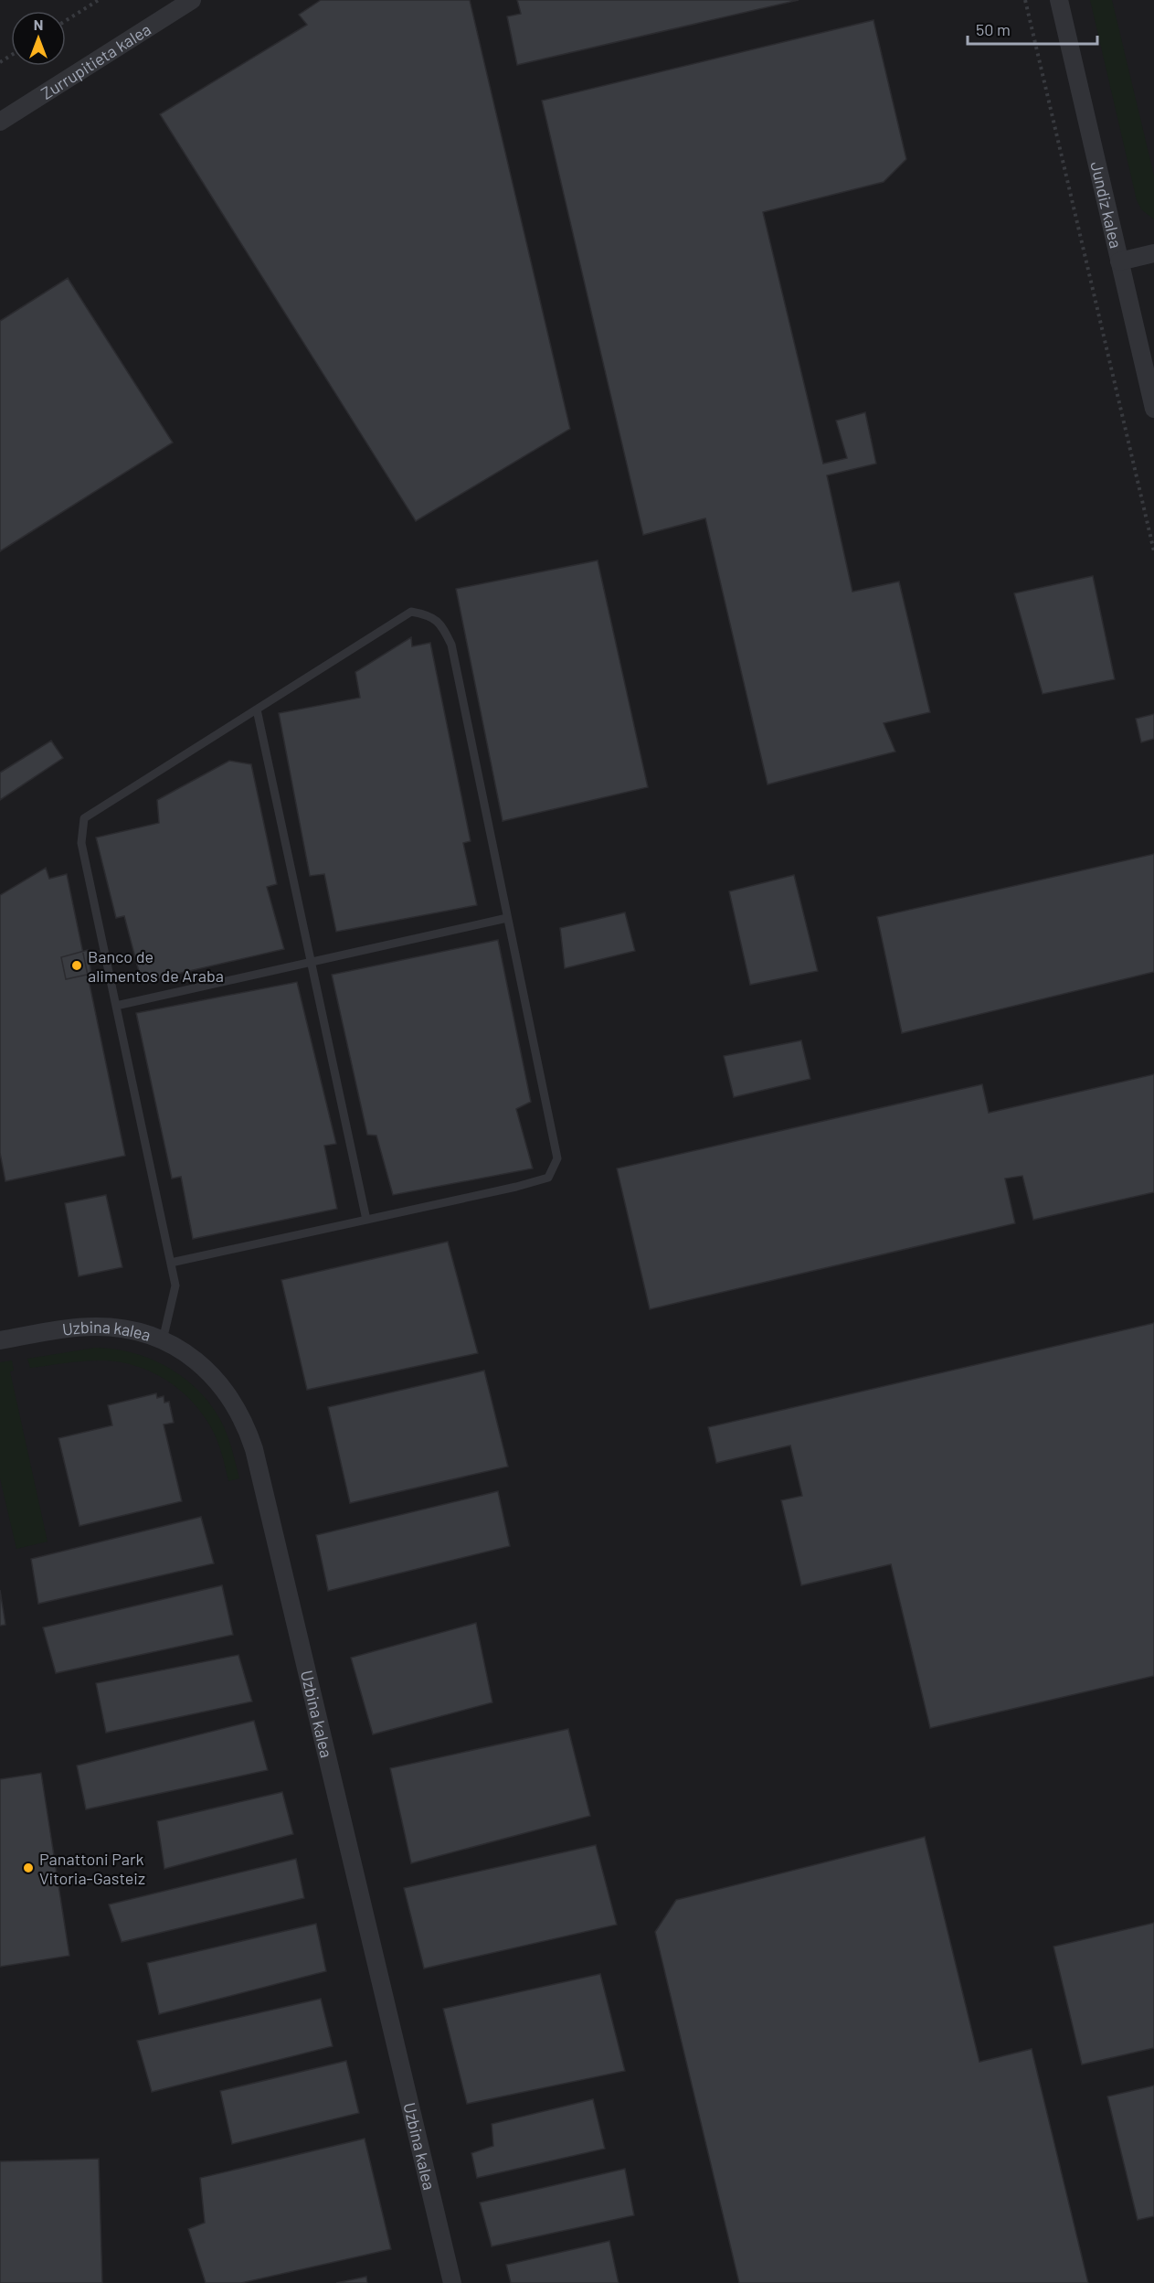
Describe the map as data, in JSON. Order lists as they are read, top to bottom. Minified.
{"streets":{"street":["Zurrupitieta kalea","Jundiz kalea","Uzbina kalea"]},"places":["Banco de alimentos de Araba","Panattoni Park Vitoria-Gasteiz"],"scale_bar":"50 m","north":"top"}
